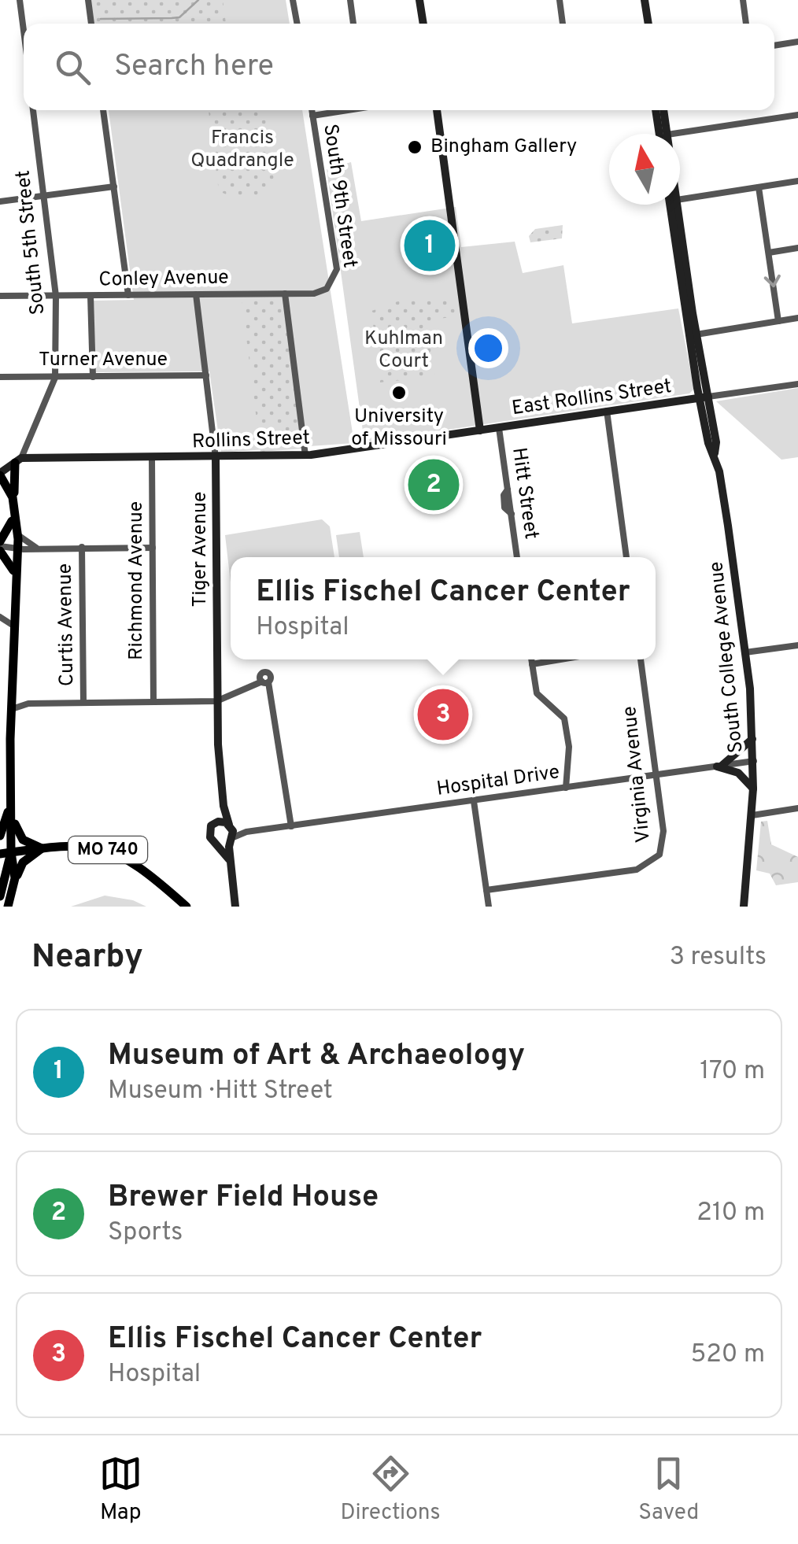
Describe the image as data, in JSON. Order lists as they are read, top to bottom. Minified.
{"streets":{"main road":["MO 740"],"street":["South 9th Street","South 5th Street","Conley Avenue","Turner Avenue","East Rollins Street","Rollins Street","Hitt Street","Tiger Avenue","Richmond Avenue","Curtis Avenue","South College Avenue","Virginia Avenue","Hospital Drive"]},"crossings":[["South 9th Street","Conley Avenue"],["South 5th Street","Conley Avenue"],["South 5th Street","Turner Avenue"],["South 5th Street","Rollins Street"],["Conley Avenue","Tiger Avenue"],["Turner Avenue","Tiger Avenue"],["East Rollins Street","Rollins Street"],["East Rollins Street","Hitt Street"],["East Rollins Street","South College Avenue"],["Rollins Street","Tiger Avenue"],["Rollins Street","Richmond Avenue"],["Tiger Avenue","Hospital Drive"],["South College Avenue","Hospital Drive"],["Virginia Avenue","Hospital Drive"]],"parks":["Francis Quadrangle","Kuhlman Court"],"places":["Bingham Gallery","University of Missouri"],"north":"top","page":{"search":"Search here","pins":["1","2","3"],"popup":["Ellis Fischel Cancer Center","Hospital"],"heading":["Nearby","3 results"],"list":[{"mark":"1","name":"Museum of Art & Archaeology","note":"Museum · Hitt Street","value":"170 m"},{"mark":"2","name":"Brewer Field House","note":"Sports","value":"210 m"},{"mark":"3","name":"Ellis Fischel Cancer Center","note":"Hospital","value":"520 m"}],"nav":["Map","Directions","Saved"]}}
